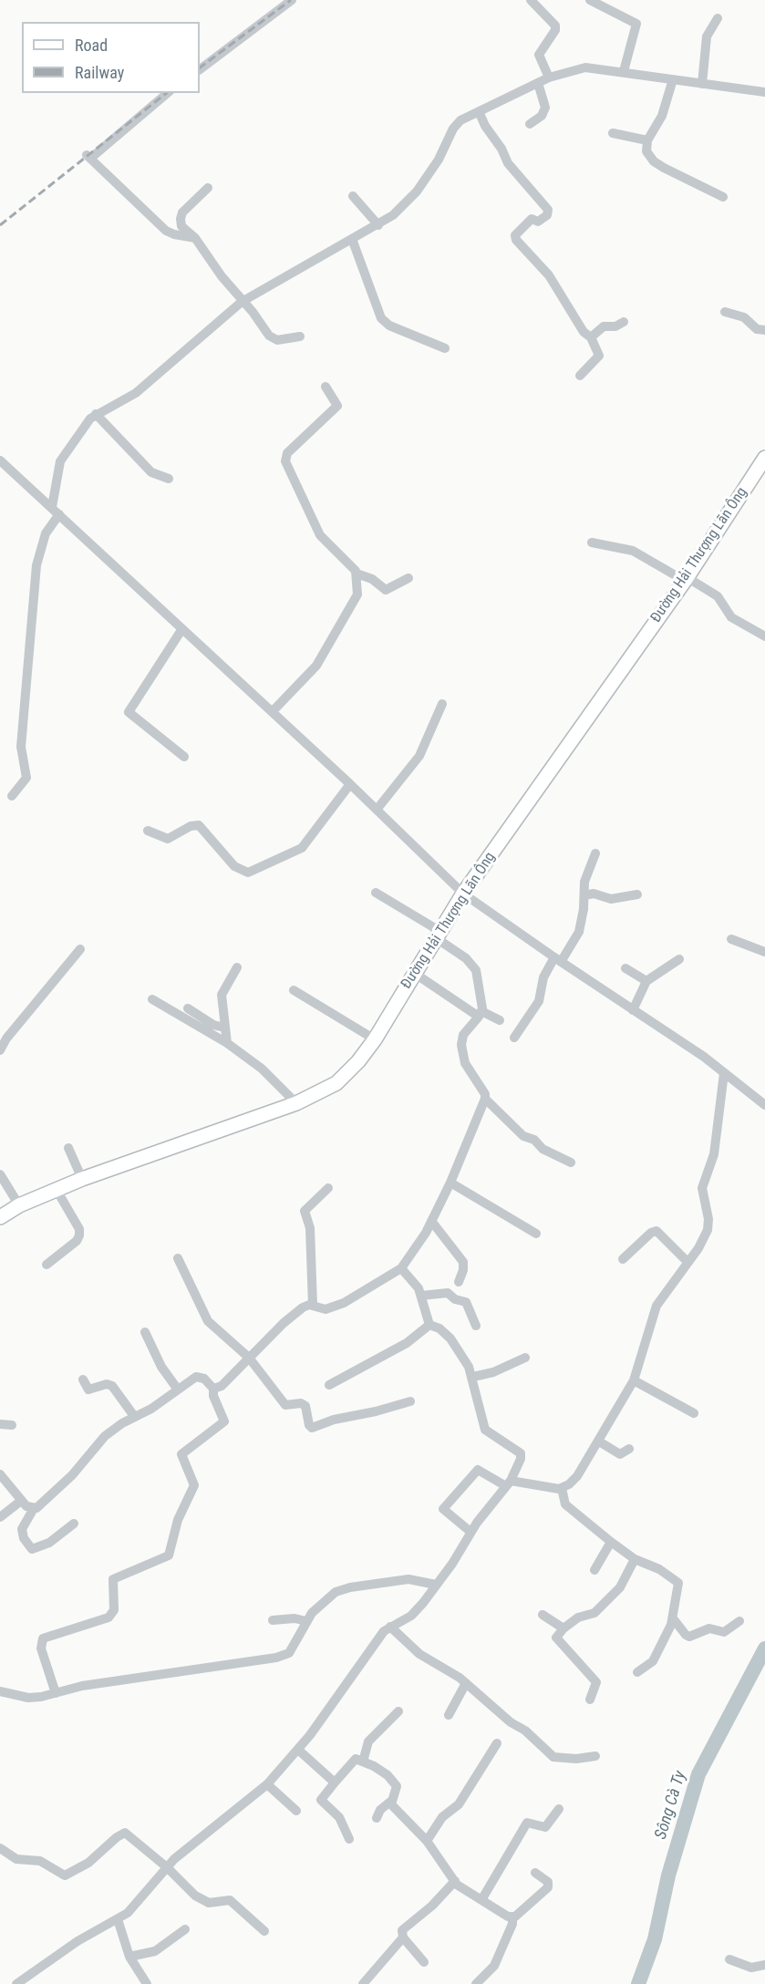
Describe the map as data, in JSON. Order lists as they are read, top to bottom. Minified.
{"streets":{"street":["Đường Hải Thượng Lãn Ông"]},"water":["Sông Cà Ty"],"legend":["Road","Railway"]}
